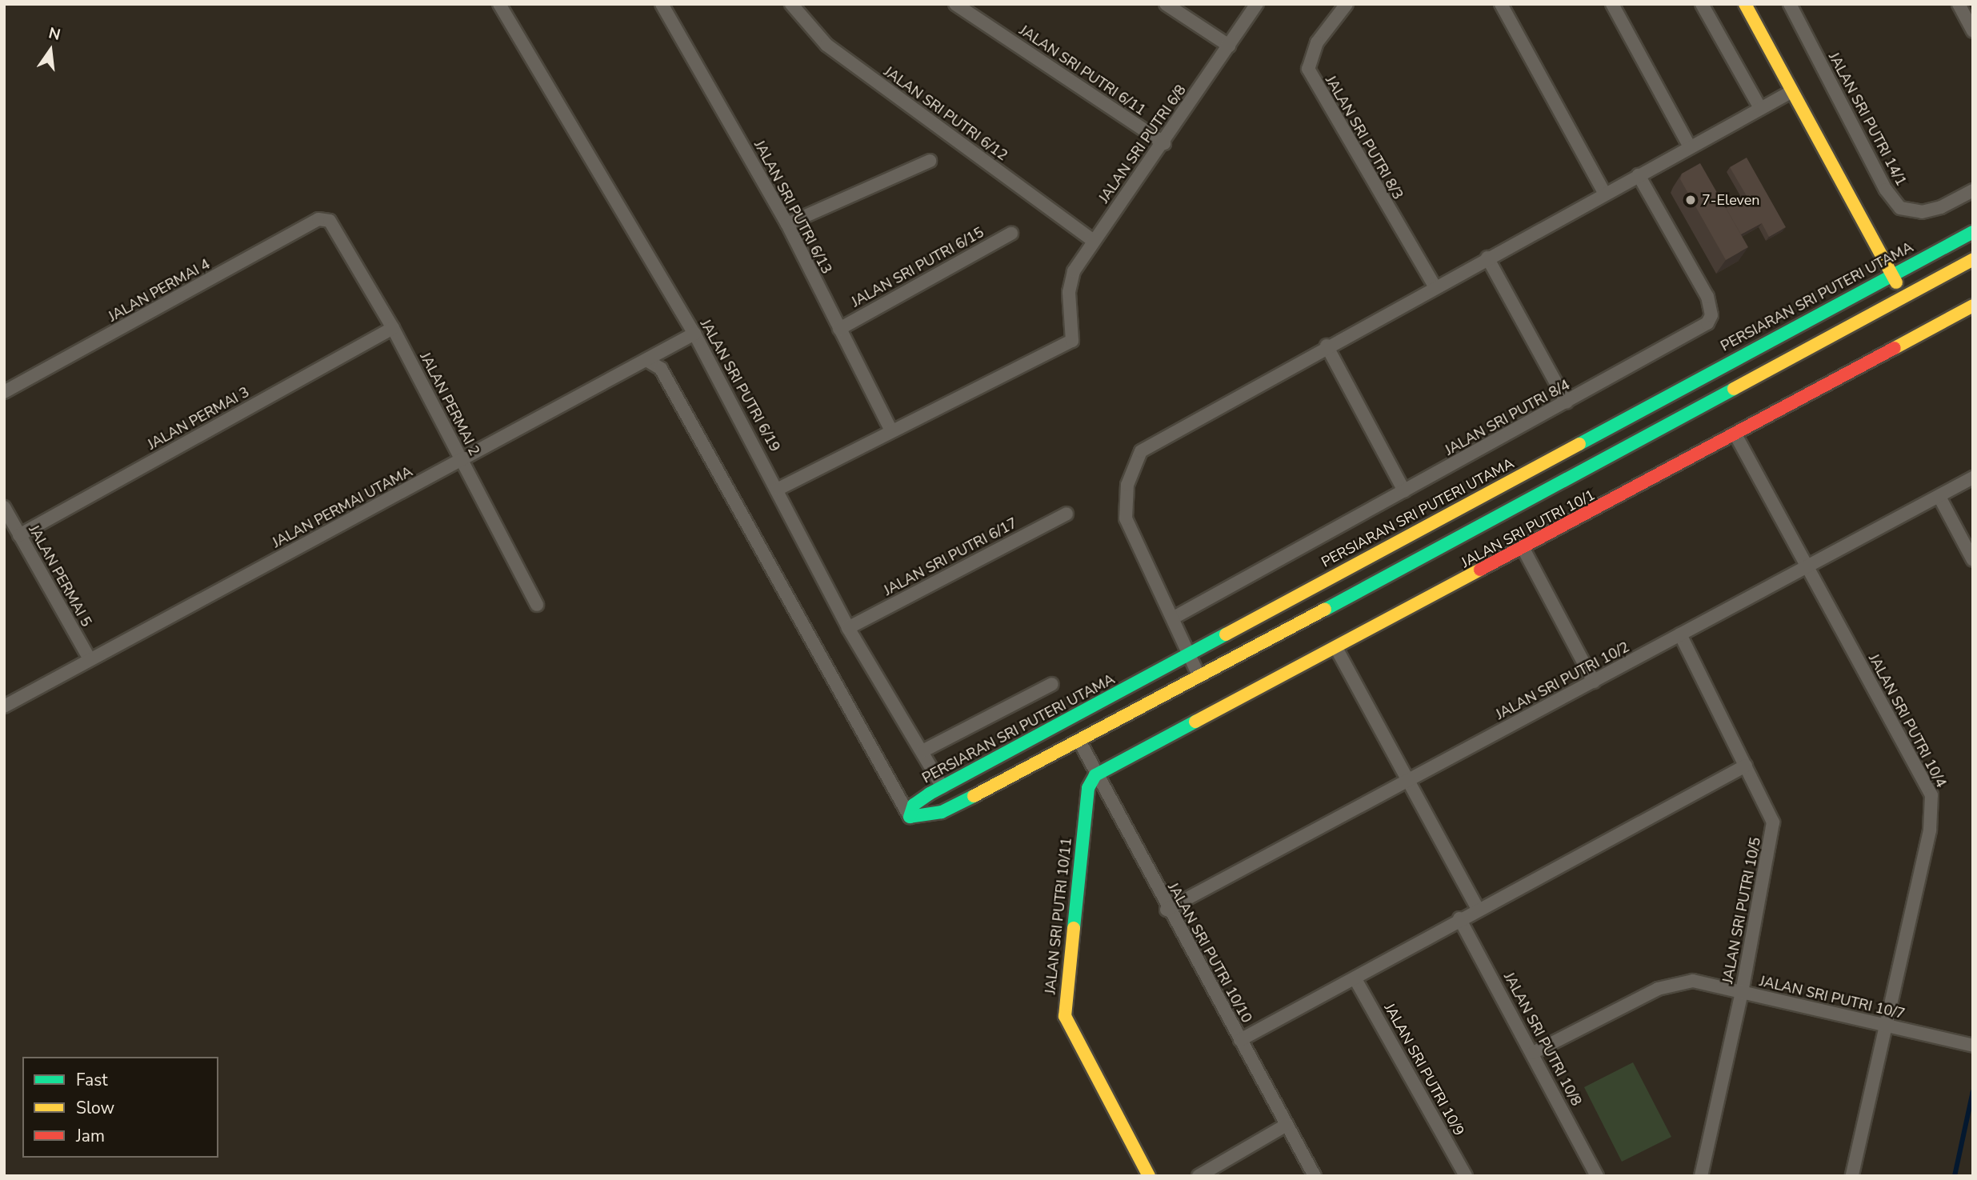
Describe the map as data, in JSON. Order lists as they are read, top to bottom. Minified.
{"streets":{"street":["JALAN SRI PUTRI 6/11","JALAN SRI PUTRI 6/12","JALAN SRI PUTRI 14/1","JALAN SRI PUTRI 8/3","JALAN SRI PUTRI 6/8","JALAN SRI PUTRI 6/13","JALAN SRI PUTRI 6/15","JALAN PERMAI 4","PERSIARAN SRI PUTERI UTAMA","JALAN SRI PUTRI 6/19","JALAN PERMAI 2","JALAN SRI PUTRI 8/4","JALAN PERMAI 3","JALAN PERMAI UTAMA","JALAN SRI PUTRI 10/1","JALAN SRI PUTRI 6/17","JALAN PERMAI 5","JALAN SRI PUTRI 10/2","JALAN SRI PUTRI 10/4","JALAN SRI PUTRI 10/5","JALAN SRI PUTRI 10/11","JALAN SRI PUTRI 10/10","JALAN SRI PUTRI 10/7","JALAN SRI PUTRI 10/8","JALAN SRI PUTRI 10/9"]},"crossings":[["JALAN SRI PUTRI 6/11","JALAN SRI PUTRI 6/8"],["JALAN SRI PUTRI 6/12","JALAN SRI PUTRI 6/8"],["JALAN SRI PUTRI 6/8","JALAN SRI PUTRI 6/13"],["JALAN SRI PUTRI 6/13","JALAN SRI PUTRI 6/15"],["JALAN PERMAI 4","JALAN PERMAI 2"],["PERSIARAN SRI PUTERI UTAMA","JALAN SRI PUTRI 6/19"],["JALAN SRI PUTRI 6/19","JALAN PERMAI UTAMA"],["JALAN SRI PUTRI 6/19","JALAN SRI PUTRI 6/17"],["JALAN PERMAI 2","JALAN PERMAI 3"],["JALAN PERMAI 2","JALAN PERMAI UTAMA"],["JALAN PERMAI 3","JALAN PERMAI 5"],["JALAN PERMAI UTAMA","JALAN PERMAI 5"],["JALAN SRI PUTRI 10/1","JALAN SRI PUTRI 10/4"],["JALAN SRI PUTRI 10/1","JALAN SRI PUTRI 10/11"],["JALAN SRI PUTRI 10/1","JALAN SRI PUTRI 10/10"],["JALAN SRI PUTRI 10/2","JALAN SRI PUTRI 10/4"],["JALAN SRI PUTRI 10/2","JALAN SRI PUTRI 10/5"],["JALAN SRI PUTRI 10/2","JALAN SRI PUTRI 10/10"],["JALAN SRI PUTRI 10/4","JALAN SRI PUTRI 10/7"],["JALAN SRI PUTRI 10/5","JALAN SRI PUTRI 10/7"],["JALAN SRI PUTRI 10/11","JALAN SRI PUTRI 10/10"],["JALAN SRI PUTRI 10/7","JALAN SRI PUTRI 10/8"]],"places":["7-Eleven"],"legend":["Fast","Slow","Jam"],"north":"top"}
